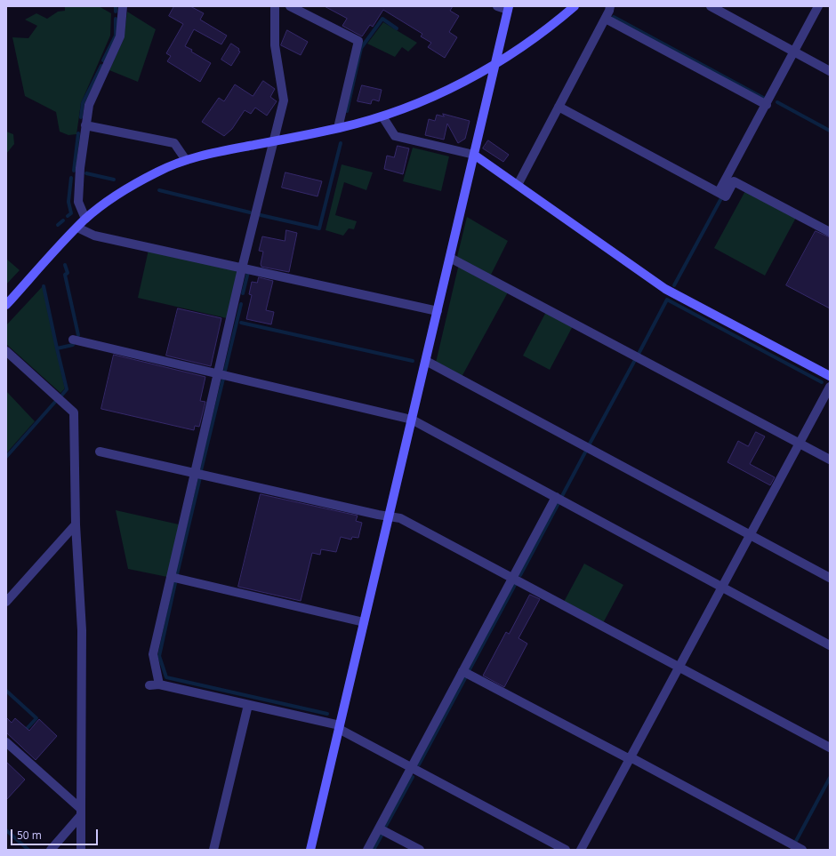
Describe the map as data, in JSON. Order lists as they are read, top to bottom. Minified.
{"scale_bar":"50 m"}
